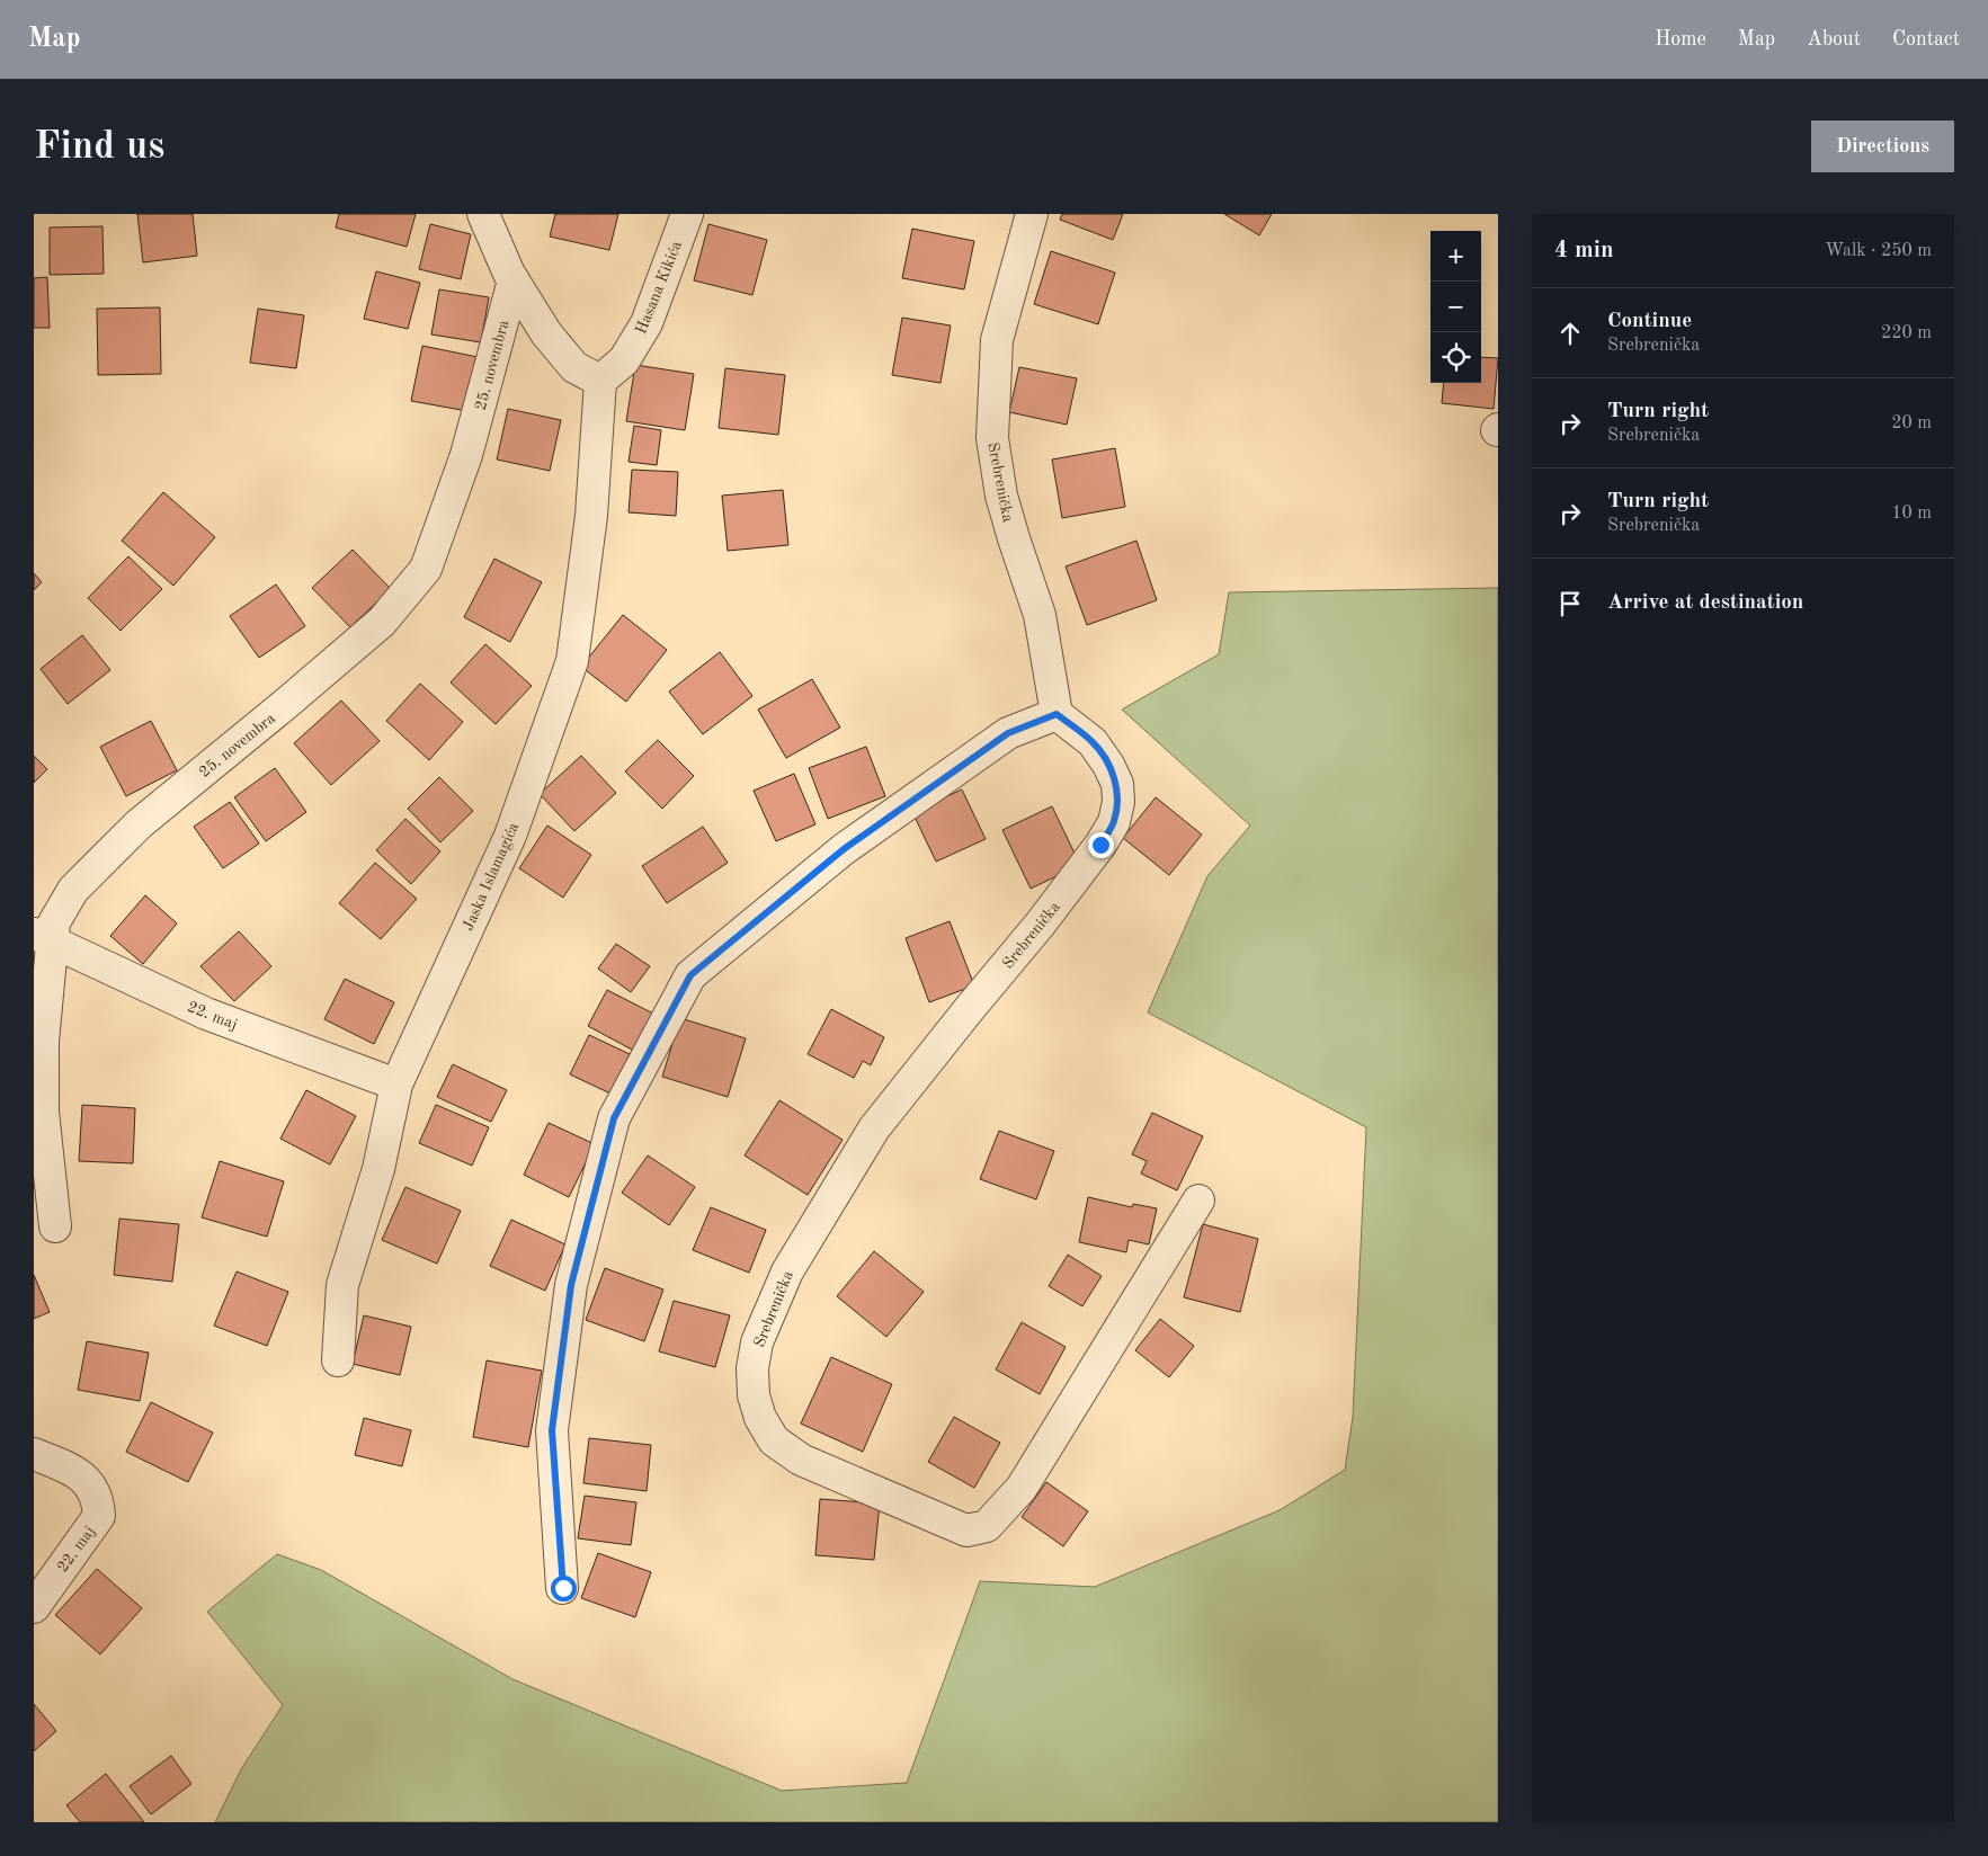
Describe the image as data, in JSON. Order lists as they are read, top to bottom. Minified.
{"streets":{"street":["Hasana Kikića","25. novembra","Srebrenička","Jaska Islamagića","22. maj"]},"crossings":[["Hasana Kikića","Jaska Islamagića"],["25. novembra","22. maj"],["Jaska Islamagića","22. maj"]],"page":{"header":"Map","nav":["Home","Map","About","Contact"],"buttons":"Directions","title":"Find us","heading":["4 min","Walk · 250 m"],"map_buttons":["+","−"],"list":[["Continue","Srebrenička","220 m"],["Turn right","Srebrenička","20 m"],["Turn right","Srebrenička","10 m"],"Arrive at destination"]}}
